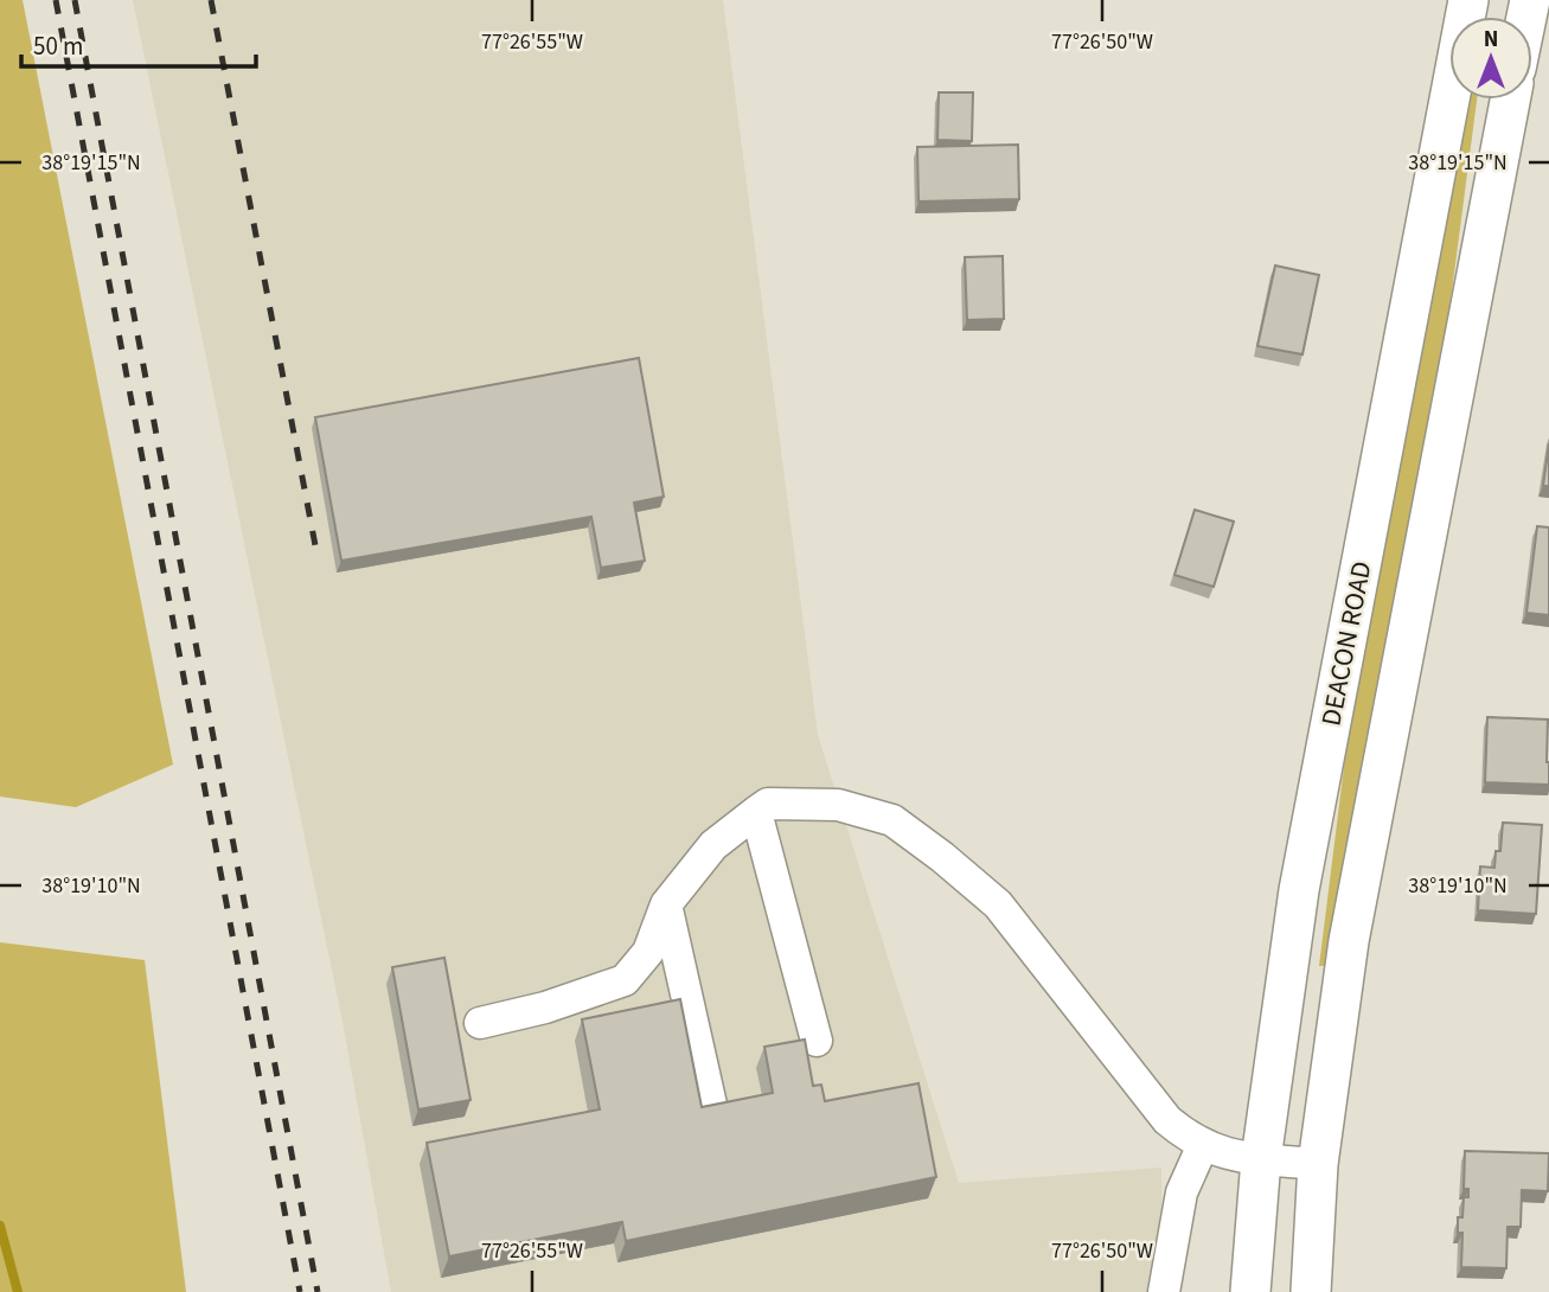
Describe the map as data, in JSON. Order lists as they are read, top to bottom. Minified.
{"streets":{"main road":["DEACON ROAD"]},"scale_bar":"50 m","north":"top","coordinates":["77°26'55\"W","77°26'50\"W","38°19'15\"N","38°19'10\"N"]}
